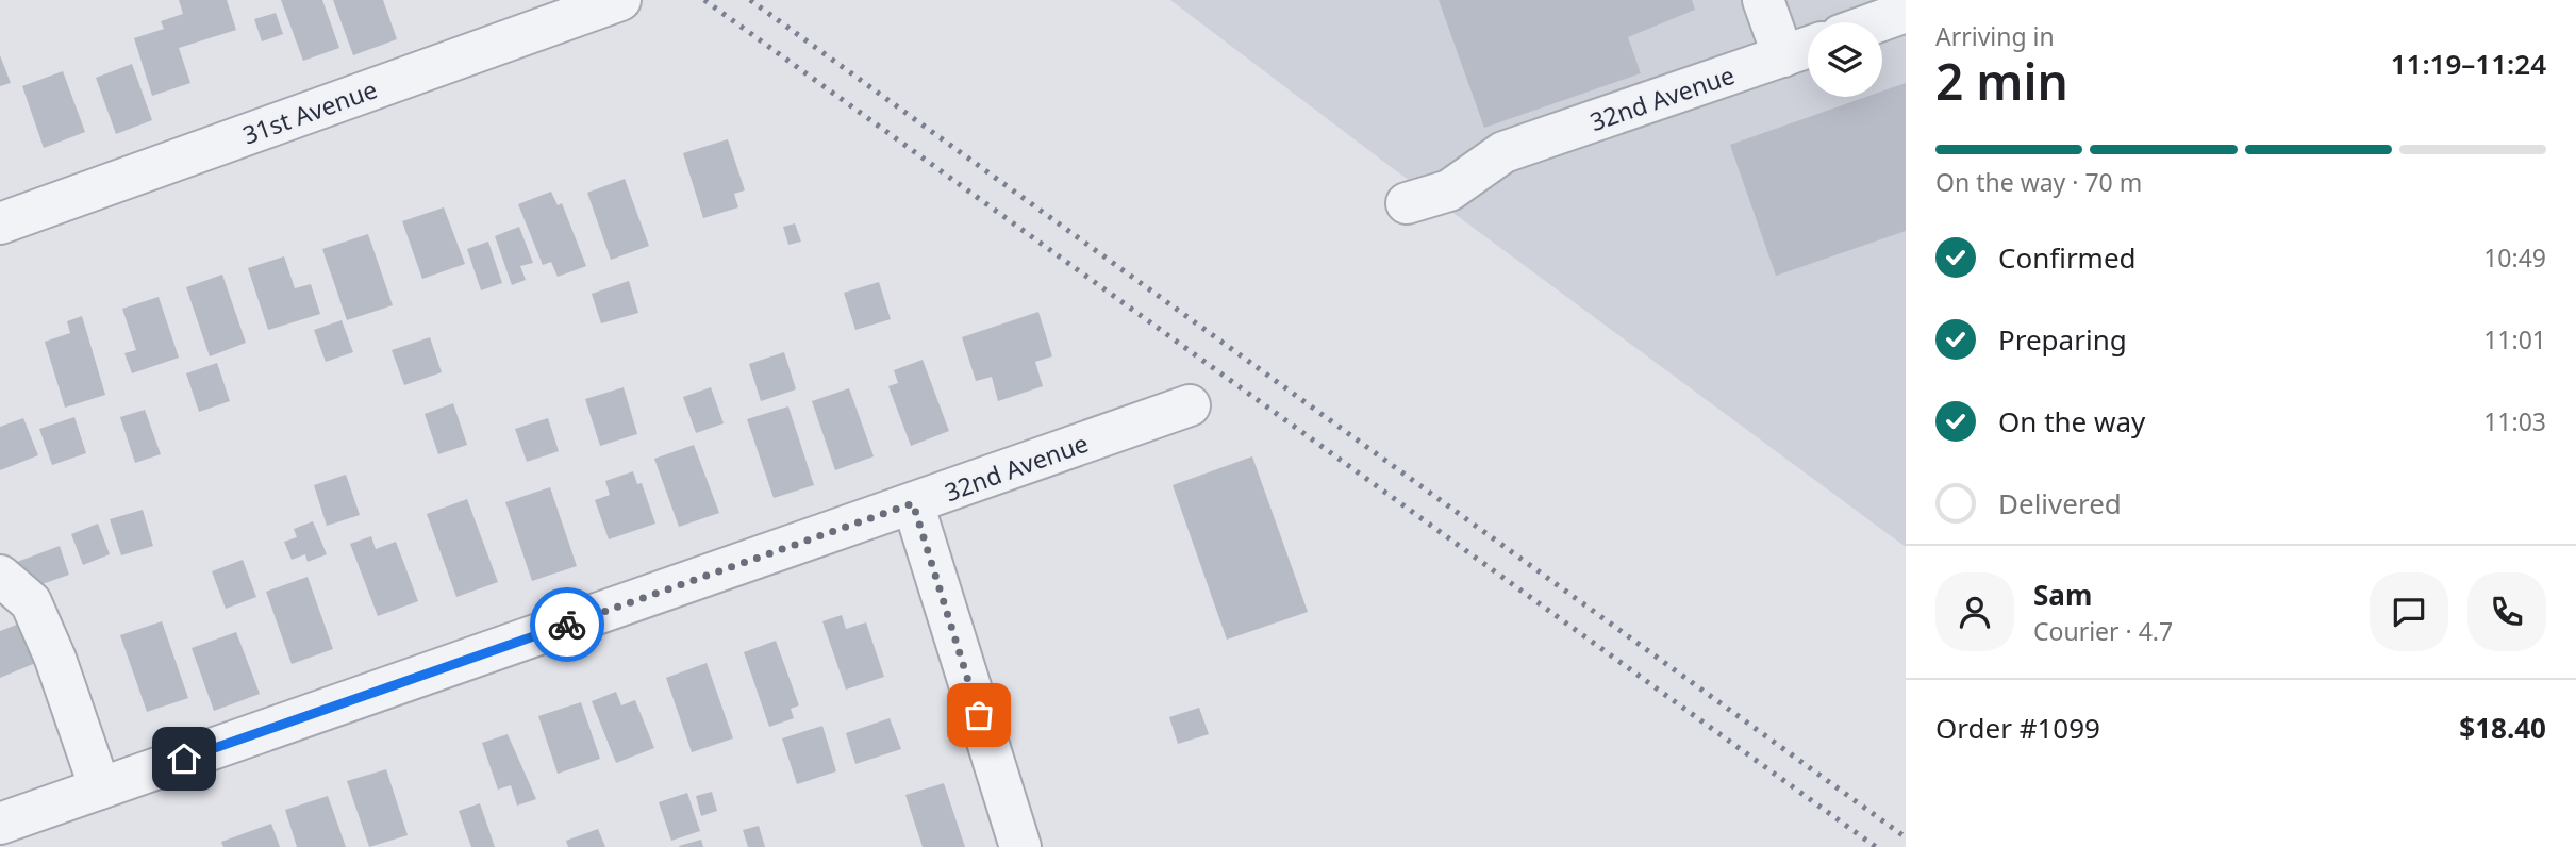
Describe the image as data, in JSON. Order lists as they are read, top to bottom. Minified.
{"streets":{"street":["32nd Avenue","31st Avenue"]},"page":{"heading":["2 min","Arriving in","11:19–11:24"],"panel":["Sam","Courier · 4.7","Order #1099","$18.40"],"bar":"On the way · 70 m","list":[["Confirmed","10:49"],["Preparing","11:01"],["On the way","11:03"],"Delivered"]}}
